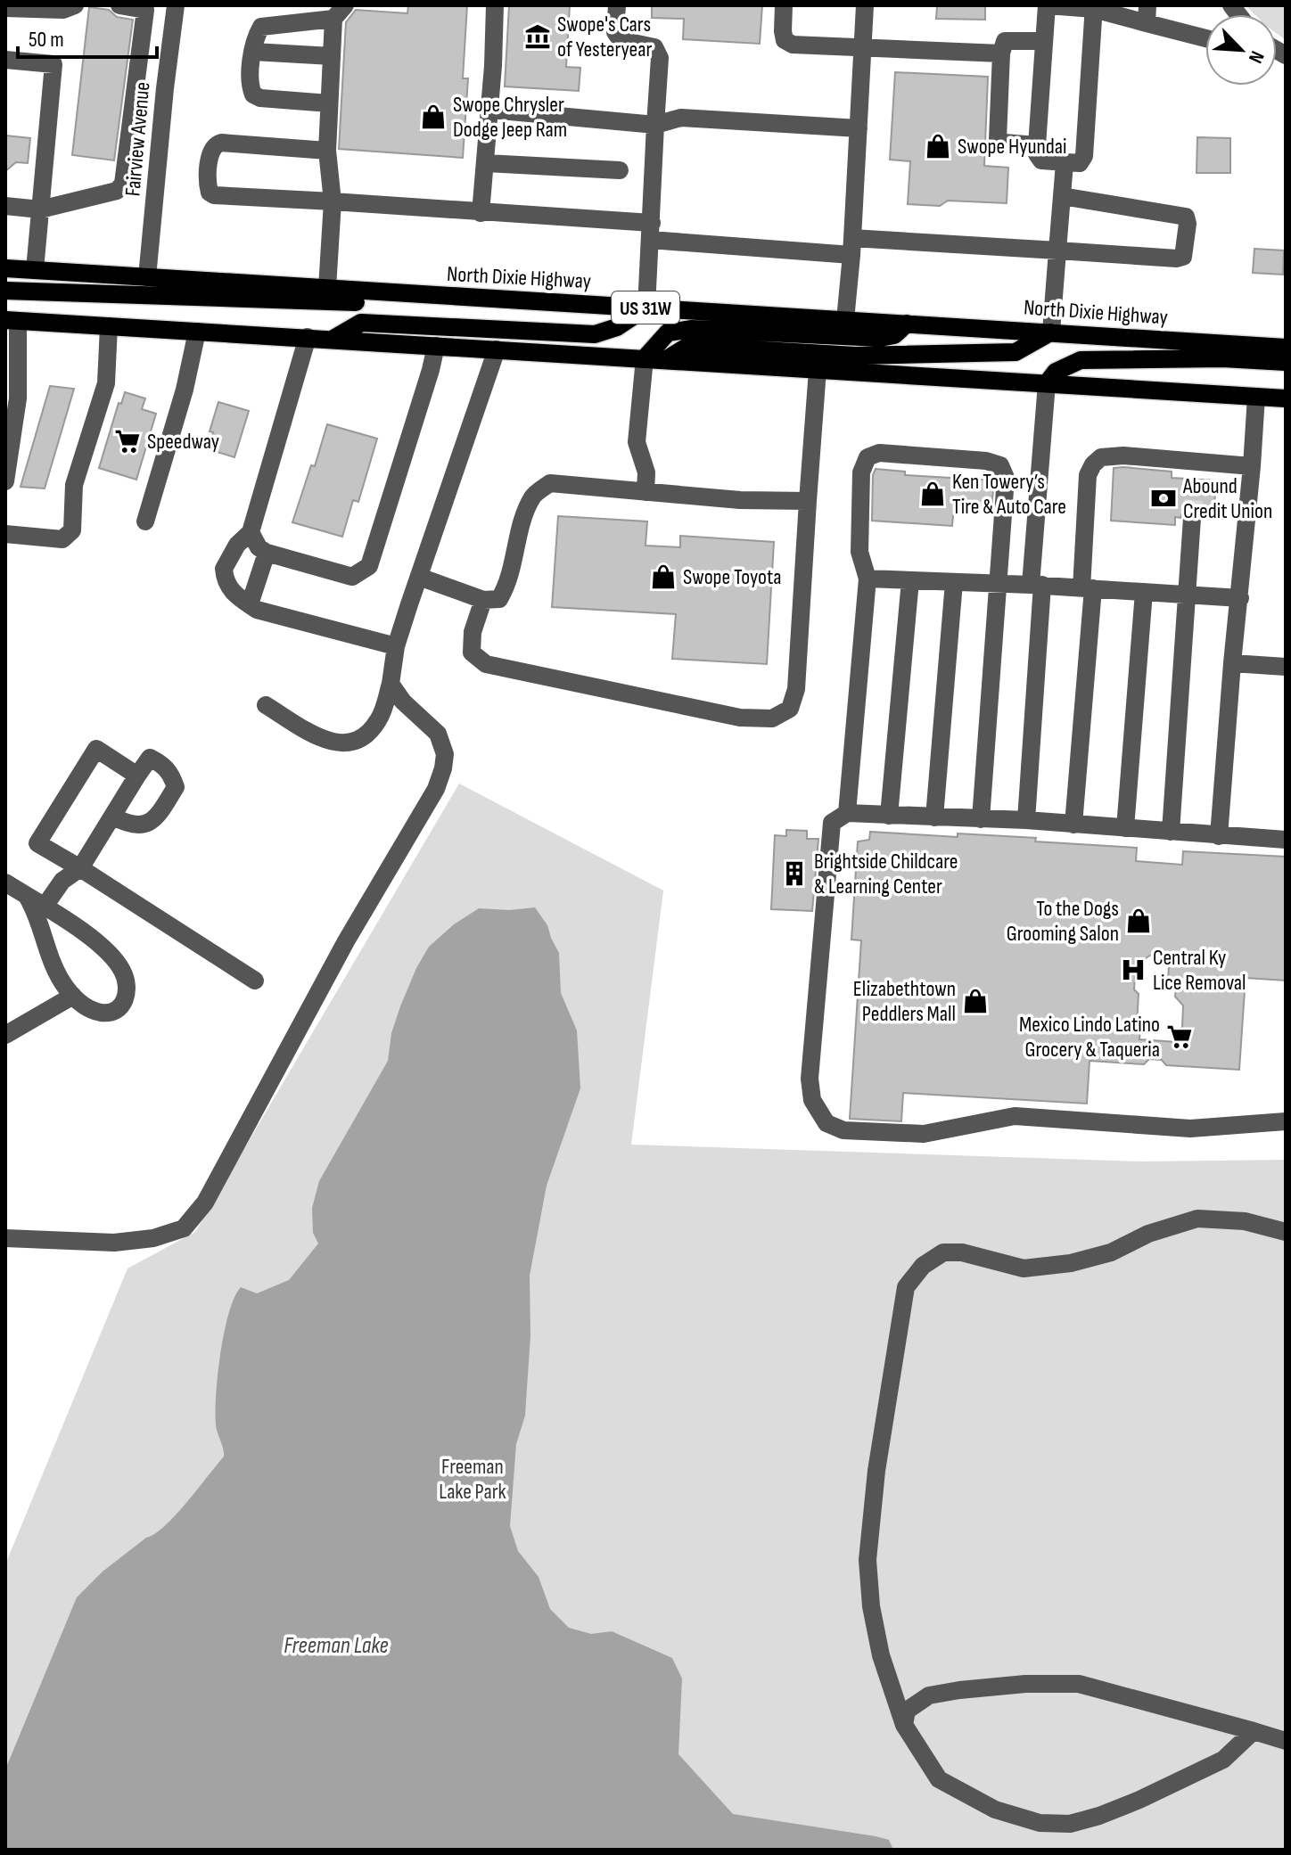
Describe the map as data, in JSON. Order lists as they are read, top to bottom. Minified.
{"streets":{"main road":["North Dixie Highway","US 31W"],"street":["Fairview Avenue"]},"crossings":[["Fairview Avenue","North Dixie Highway"]],"water":["Freeman Lake"],"parks":["Freeman Lake Park"],"places":{"museum":["Swope's Cars of Yesteryear"],"shop":["Swope Chrysler Dodge Jeep Ram","Swope Hyundai","Ken Towery’s Tire & Auto Care","Swope Toyota","To the Dogs Grooming Salon","Elizabethtown Peddlers Mall"],"supermarket":["Speedway","Mexico Lindo Latino Grocery & Taqueria"],"bank":["Abound Credit Union"],"building":["Brightside Childcare & Learning Center"],"hospital":["Central Ky Lice Removal"]},"scale_bar":"50 m","north":"bottom right"}
